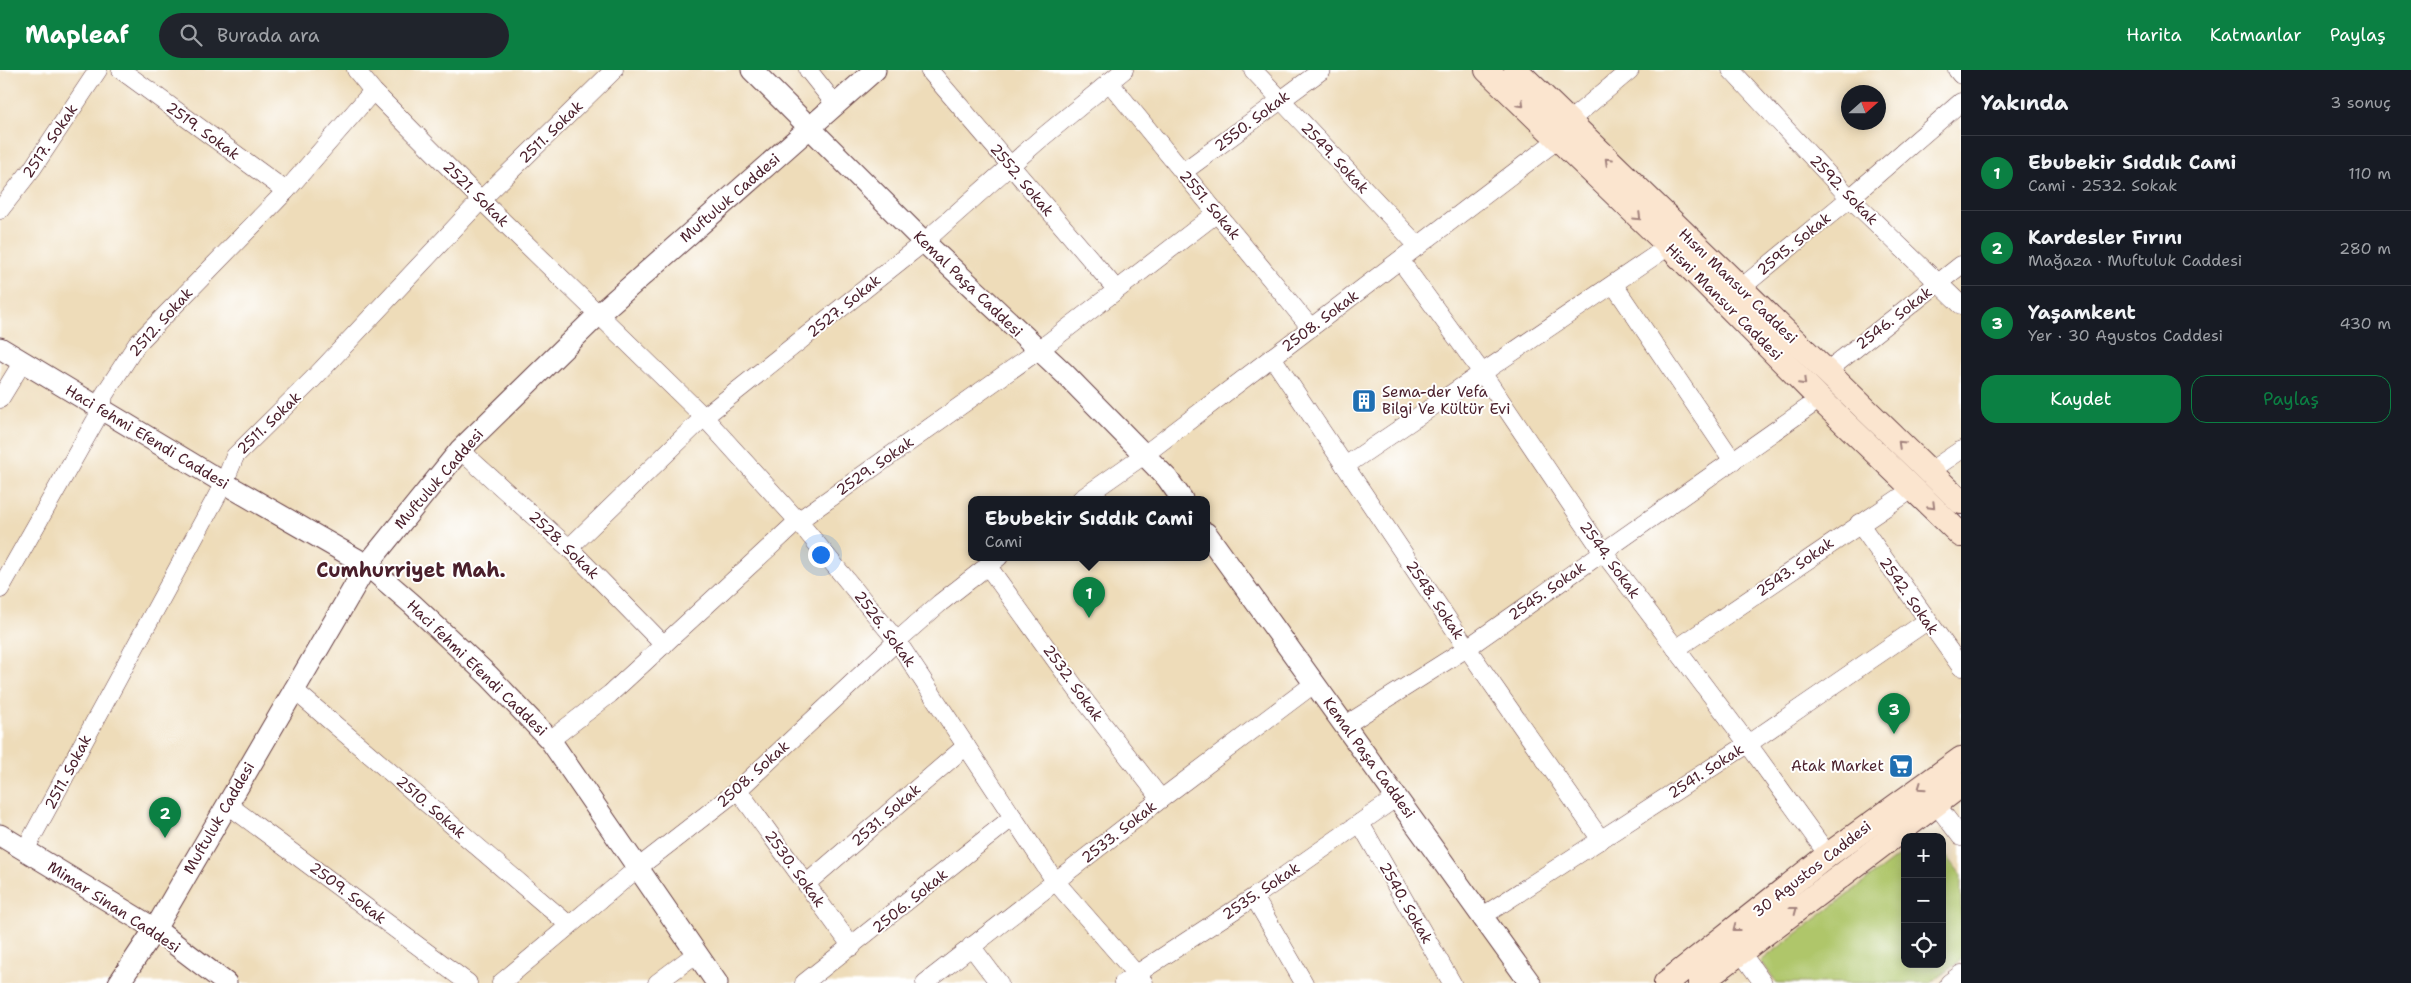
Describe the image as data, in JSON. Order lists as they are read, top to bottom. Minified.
{"streets":{"main road":["Hısnı Mansur Caddesi","Hisni Mansur Caddesi","30 Agustos Caddesi"],"street":["2550. Sokak","2519. Sokak","2511. Sokak","2517. Sokak","2549. Sokak","2552. Sokak","2592. Sokak","2521. Sokak","Muftuluk Caddesi","2551. Sokak","2595. Sokak","Kemal Paşa Caddesi","2527. Sokak","2546. Sokak","2508. Sokak","2512. Sokak","Haci fehmi Efendi Caddesi","2529. Sokak","2528. Sokak","2544. Sokak","2543. Sokak","2545. Sokak","2542. Sokak","2548. Sokak","2526. Sokak","2532. Sokak","2541. Sokak","2510. Sokak","2531. Sokak","2533. Sokak","2530. Sokak","2535. Sokak","2509. Sokak","2506. Sokak","2540. Sokak","Mimar Sinan Caddesi"]},"crossings":[["2550. Sokak","2549. Sokak"],["2550. Sokak","2551. Sokak"],["2519. Sokak","2512. Sokak"],["2511. Sokak","2521. Sokak"],["2511. Sokak","Haci fehmi Efendi Caddesi"],["2511. Sokak","Mimar Sinan Caddesi"],["2549. Sokak","2508. Sokak"],["2552. Sokak","2527. Sokak"],["2552. Sokak","2529. Sokak"],["2592. Sokak","2595. Sokak"],["2592. Sokak","2546. Sokak"],["2521. Sokak","Muftuluk Caddesi"],["2521. Sokak","2512. Sokak"],["2521. Sokak","2526. Sokak"],["Muftuluk Caddesi","Kemal Paşa Caddesi"],["Muftuluk Caddesi","Haci fehmi Efendi Caddesi"],["Muftuluk Caddesi","2528. Sokak"],["Muftuluk Caddesi","2526. Sokak"],["Muftuluk Caddesi","2510. Sokak"],["Muftuluk Caddesi","2509. Sokak"],["Muftuluk Caddesi","Mimar Sinan Caddesi"],["2551. Sokak","2527. Sokak"],["2551. Sokak","2508. Sokak"],["2551. Sokak","2529. Sokak"],["2595. Sokak","Hısnı Mansur Caddesi"],["Kemal Paşa Caddesi","2527. Sokak"],["Kemal Paşa Caddesi","2508. Sokak"],["Kemal Paşa Caddesi","2529. Sokak"],["Kemal Paşa Caddesi","2545. Sokak"],["Kemal Paşa Caddesi","2541. Sokak"],["Kemal Paşa Caddesi","2533. Sokak"],["Kemal Paşa Caddesi","2535. Sokak"],["Hısnı Mansur Caddesi","Hisni Mansur Caddesi"],["Hısnı Mansur Caddesi","2546. Sokak"],["Hısnı Mansur Caddesi","2508. Sokak"],["Hısnı Mansur Caddesi","2543. Sokak"],["Hisni Mansur Caddesi","2508. Sokak"],["Hisni Mansur Caddesi","2543. Sokak"],["Hisni Mansur Caddesi","2545. Sokak"],["2527. Sokak","2528. Sokak"],["2527. Sokak","2526. Sokak"],["2508. Sokak","Haci fehmi Efendi Caddesi"],["2508. Sokak","2544. Sokak"],["2508. Sokak","2548. Sokak"],["2508. Sokak","2526. Sokak"],["2508. Sokak","2532. Sokak"],["2508. Sokak","2510. Sokak"],["2508. Sokak","2530. Sokak"],["2512. Sokak","Haci fehmi Efendi Caddesi"],["Haci fehmi Efendi Caddesi","2529. Sokak"],["2529. Sokak","2528. Sokak"],["2529. Sokak","2526. Sokak"],["2544. Sokak","2543. Sokak"],["2544. Sokak","2545. Sokak"],["2544. Sokak","2541. Sokak"],["2544. Sokak","30 Agustos Caddesi"],["2543. Sokak","2542. Sokak"],["2545. Sokak","2548. Sokak"],["2542. Sokak","2541. Sokak"],["2548. Sokak","2541. Sokak"],["2526. Sokak","2531. Sokak"],["2526. Sokak","2533. Sokak"],["2526. Sokak","2535. Sokak"],["2526. Sokak","2506. Sokak"],["2532. Sokak","2533. Sokak"],["2531. Sokak","2530. Sokak"],["2530. Sokak","2506. Sokak"],["2535. Sokak","2540. Sokak"]],"one_way":["Hısnı Mansur Caddesi","Hisni Mansur Caddesi"],"districts":["Cumhurriyet Mah."],"places":{"building":["Sema-der Vefa Bilgi Ve Kültür Evi"],"supermarket":["Atak Market"]},"north":"right","page":{"header":"Mapleaf","search":"Burada ara","nav":["Harita","Katmanlar","Paylaş"],"heading":["Yakında","3 sonuç"],"list":[{"mark":"1","name":"Ebubekir Sıddık Cami","note":"Cami · 2532. Sokak","value":"110 m"},{"mark":"2","name":"Kardesler Fırını","note":"Mağaza · Muftuluk Caddesi","value":"280 m"},{"mark":"3","name":"Yaşamkent","note":"Yer · 30 Agustos Caddesi","value":"430 m"}],"buttons":["Kaydet","Paylaş"],"popup":["Ebubekir Sıddık Cami","Cami"],"pins":["1","3","2"],"map_buttons":["+","−"]}}
